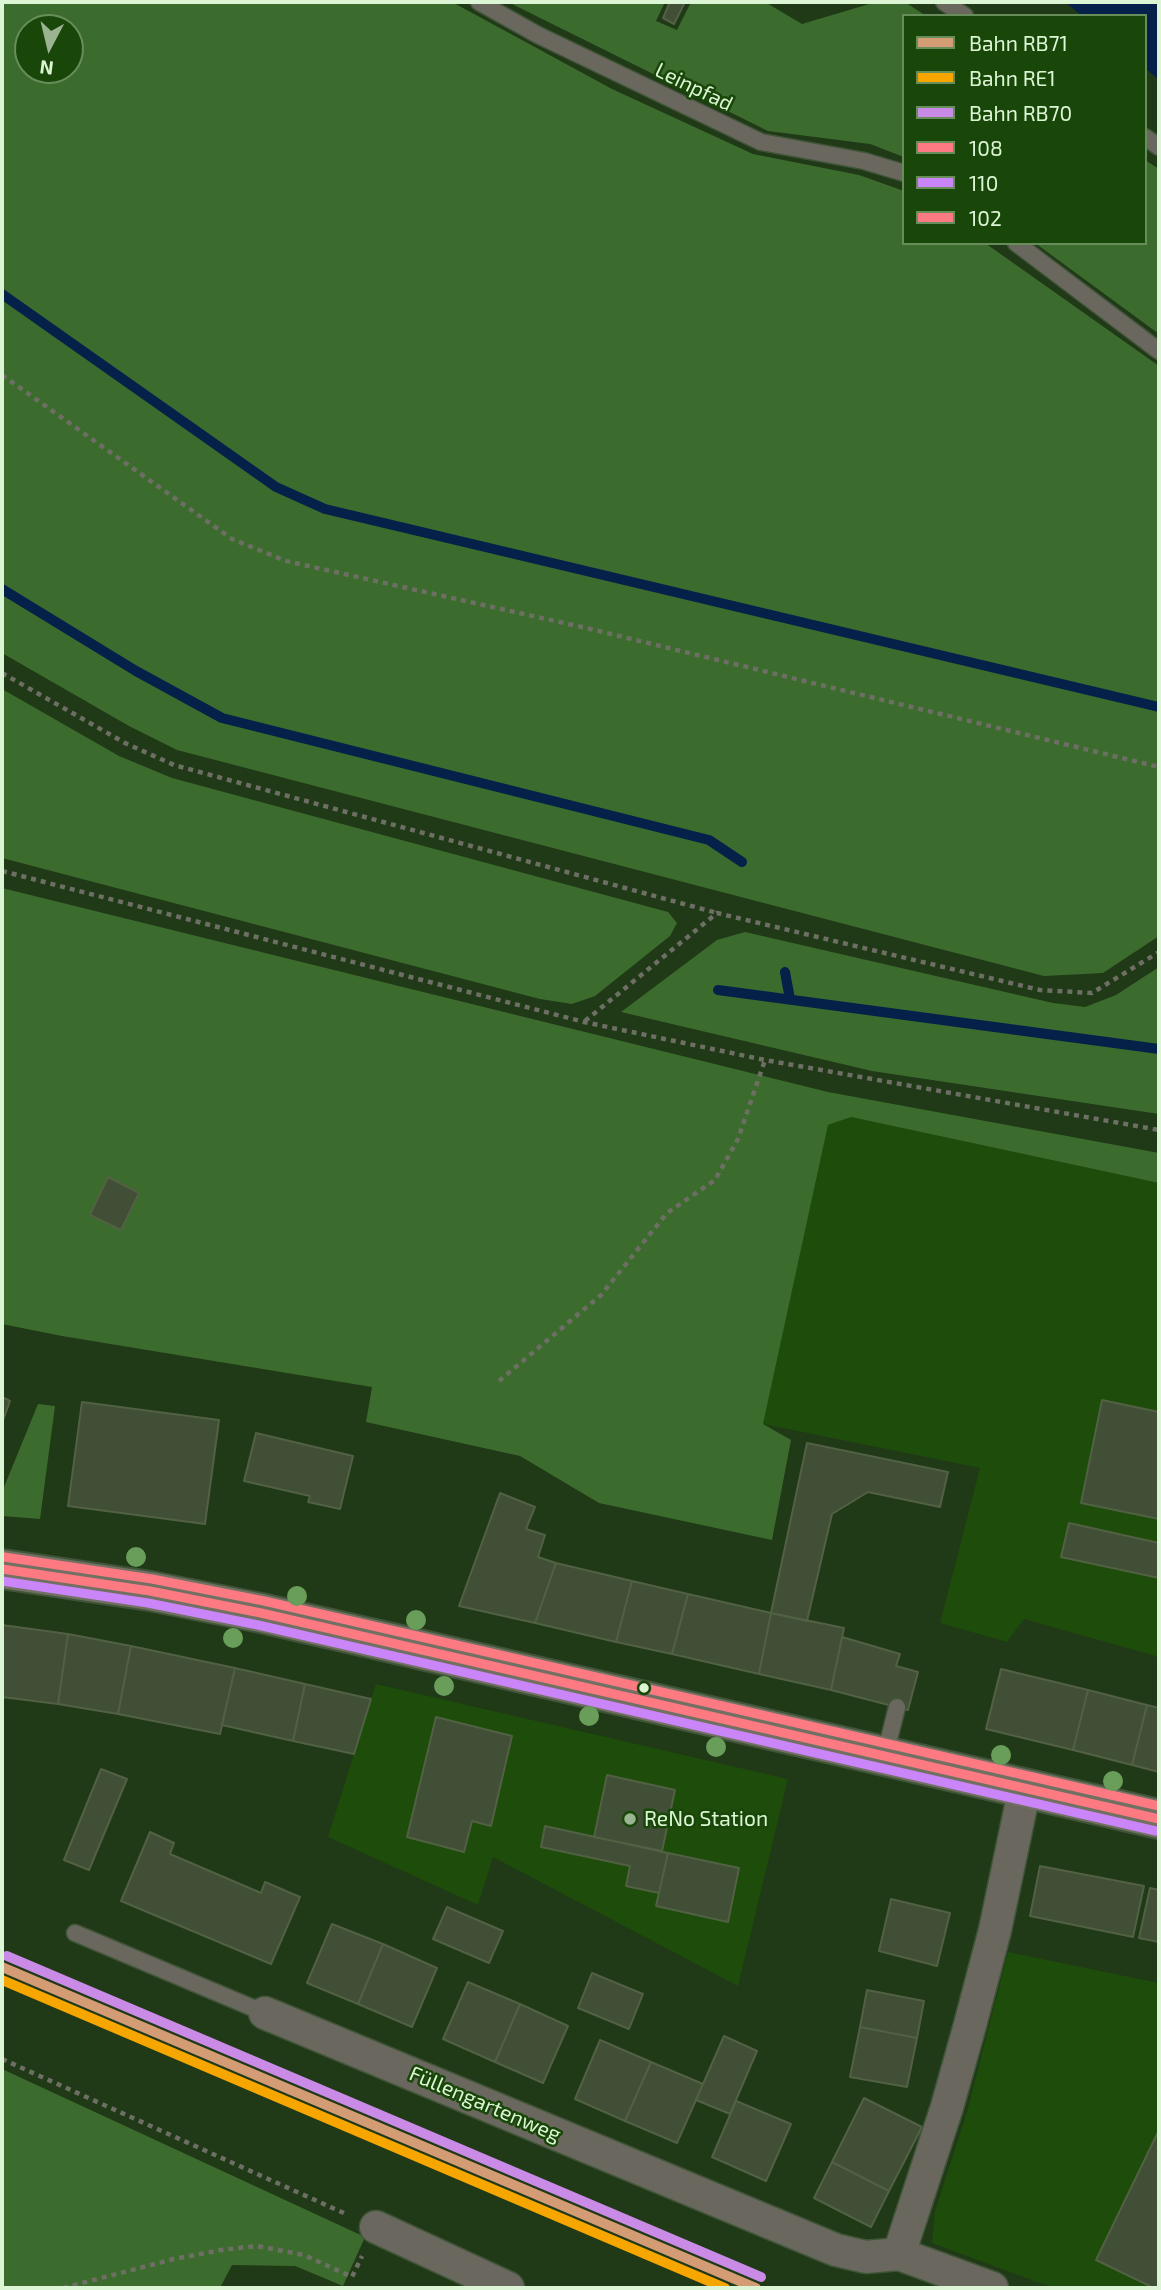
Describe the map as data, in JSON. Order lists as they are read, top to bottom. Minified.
{"streets":{"street":["Füllengartenweg"],"lane":["Leinpfad"]},"places":["ReNo Station"],"lines":["transit line 102","transit line 108","transit line 110","rail line RB70","rail line RB71","rail line RE1"],"legend":["Bahn RB71","Bahn RE1","Bahn RB70","108","110","102"],"north":"bottom"}
